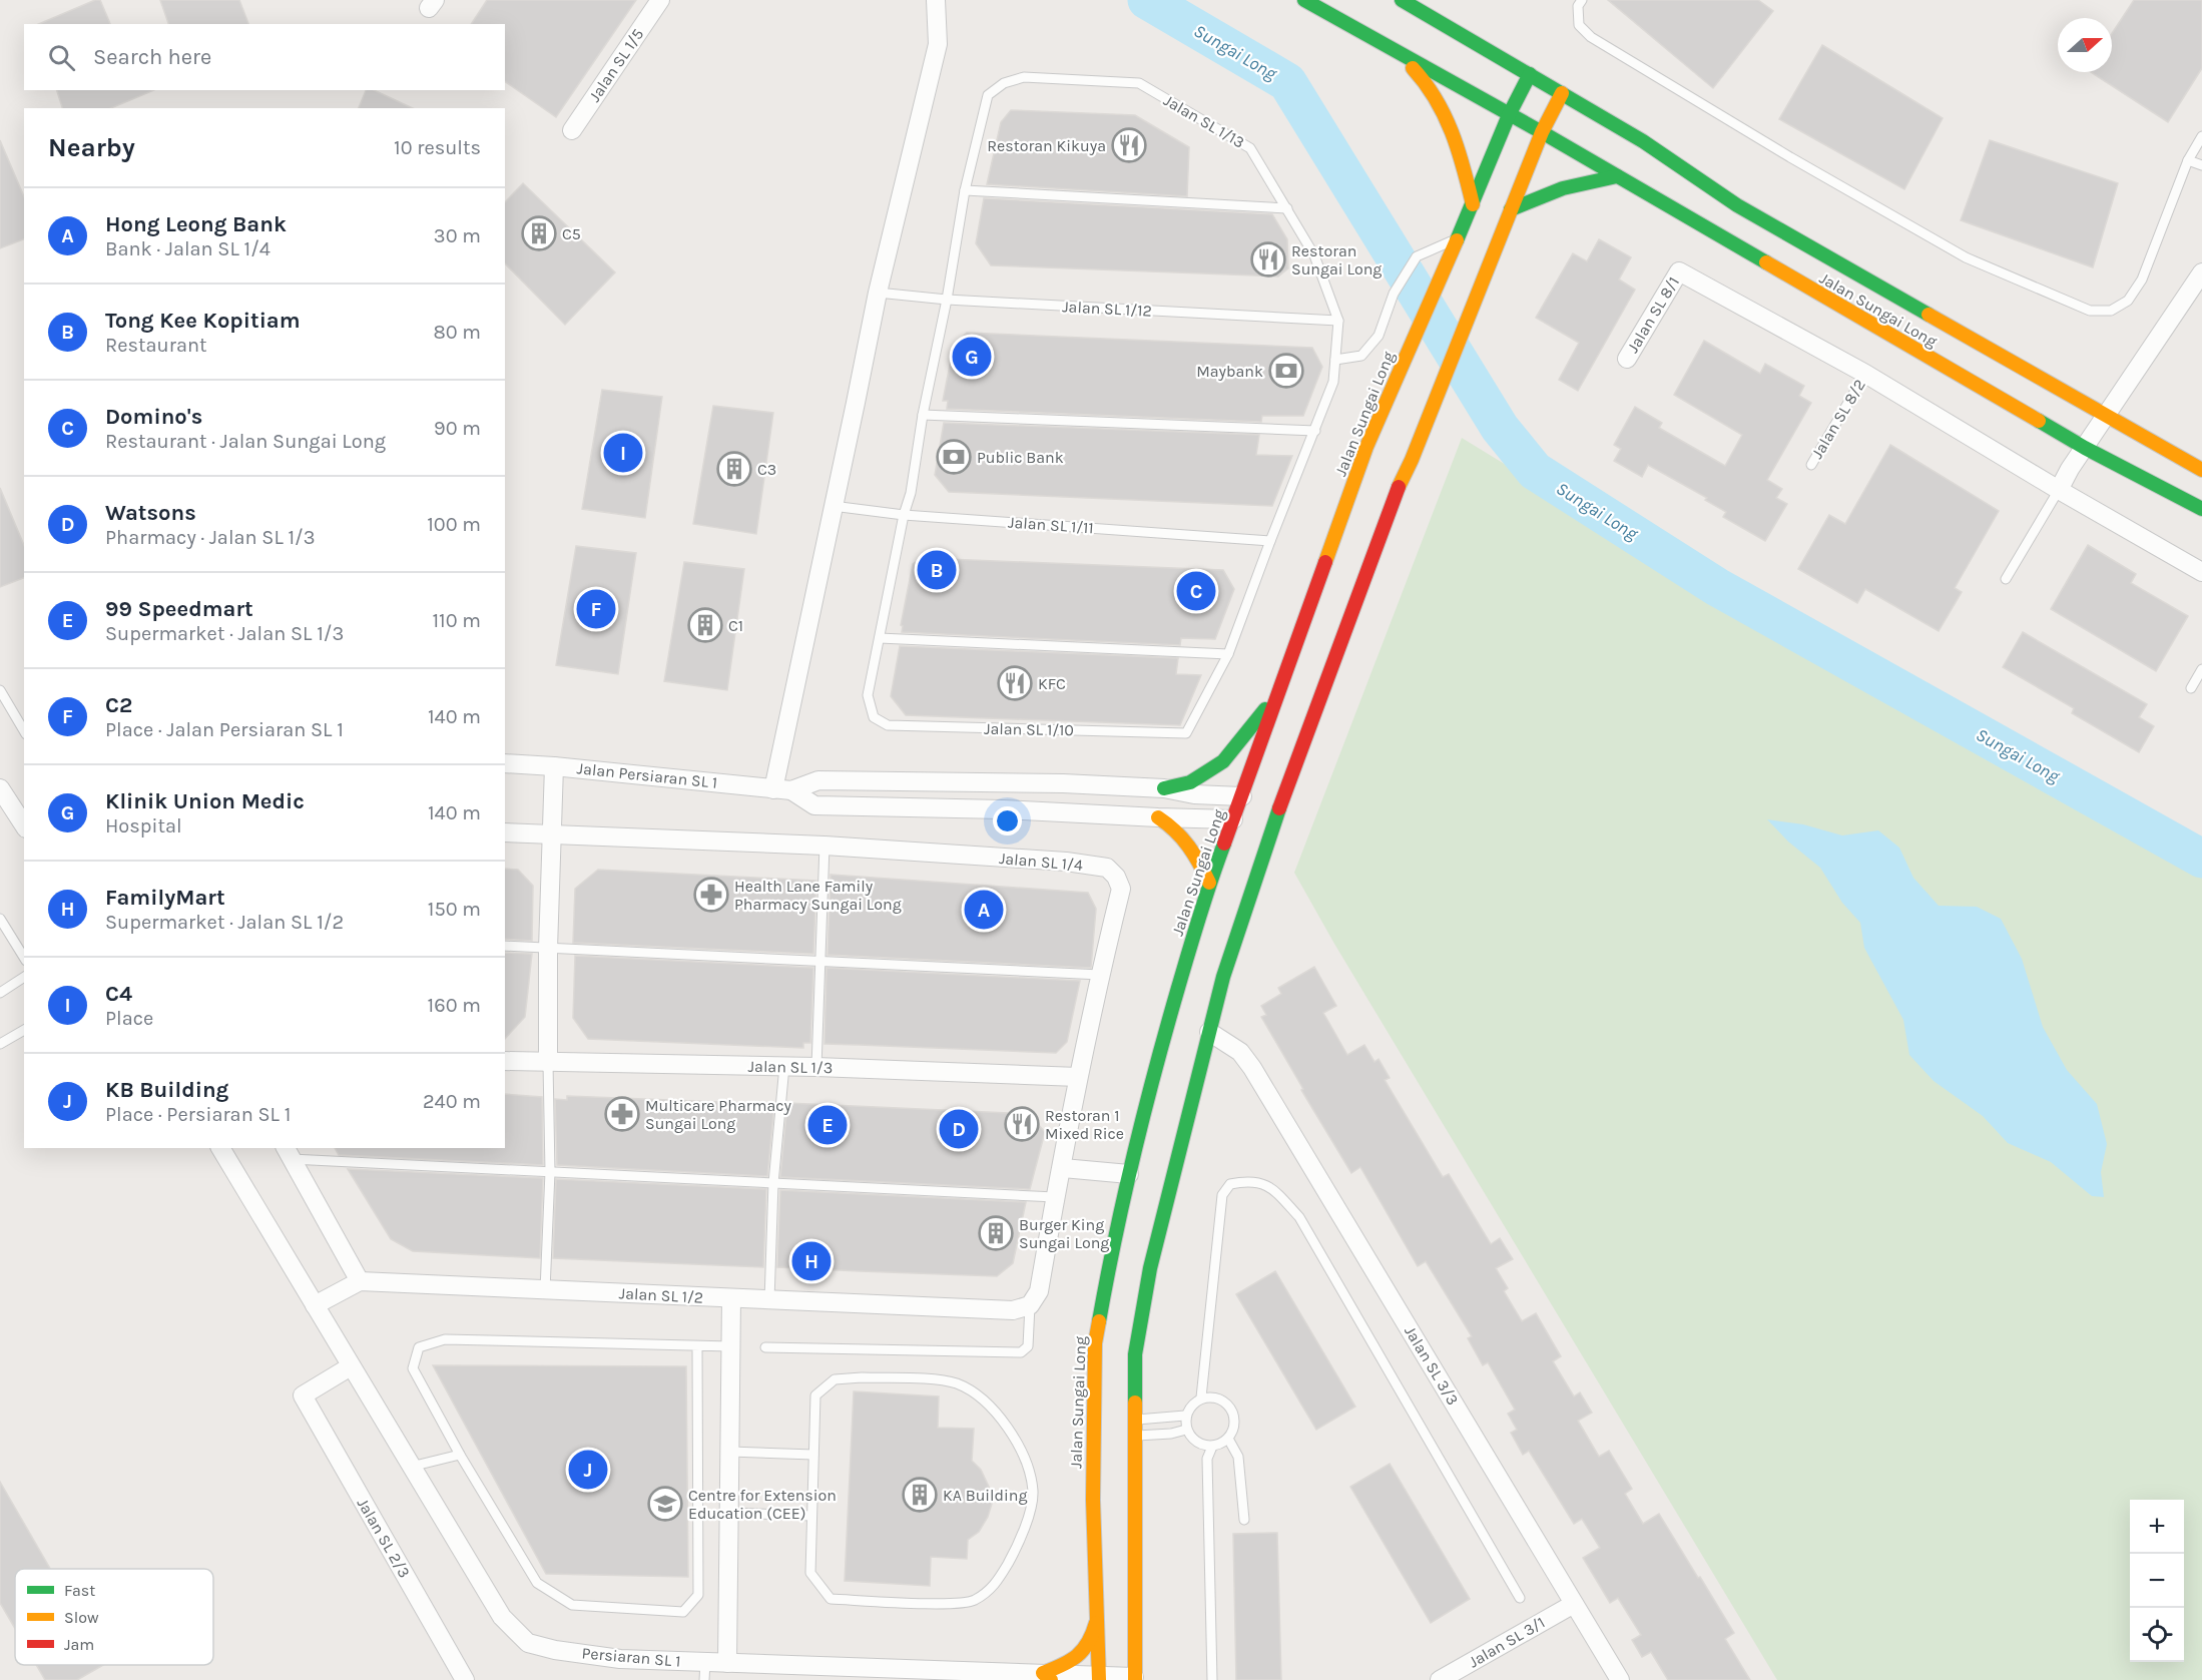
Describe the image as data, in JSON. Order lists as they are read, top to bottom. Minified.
{"streets":{"street":["Jalan SL 1/5","Jalan Sungai Long","Jalan SL 8/1","Jalan Persiaran SL 1","Jalan SL 1/4","Jalan SL 1/3","Jalan SL 1/2","Jalan SL 3/3","Jalan SL 2/3","Jalan SL 3/1","Persiaran SL 1"],"lane":["Jalan SL 1/13","Jalan SL 1/12","Jalan SL 8/2","Jalan SL 1/11","Jalan SL 1/10"]},"crossings":[["Jalan SL 1/13","Jalan SL 1/12"],["Jalan Sungai Long","Persiaran SL 1"],["Jalan SL 8/1","Jalan SL 8/2"],["Jalan SL 1/4","Jalan SL 1/3"],["Jalan SL 1/4","Jalan SL 1/2"],["Jalan SL 1/2","Persiaran SL 1"],["Jalan SL 3/3","Jalan SL 3/1"],["Jalan SL 2/3","Persiaran SL 1"]],"water":["Sungai Long"],"places":{"restaurant":["Restoran Kikuya","Restoran Sungai Long","KFC","Restoran 1 Mixed Rice"],"building":["C5","C3","C1","Burger King Sungai Long","KA Building"],"bank":["Maybank","Public Bank"],"pharmacy":["Health Lane Family Pharmacy Sungai Long","Multicare Pharmacy Sungai Long"],"school or university":["Centre for Extension Education (CEE)"]},"legend":["Fast","Slow","Jam"],"north":"right","page":{"search":"Search here","heading":["Nearby","10 results"],"list":[{"mark":"A","name":"Hong Leong Bank","note":"Bank · Jalan SL 1/4","value":"30 m"},{"mark":"B","name":"Tong Kee Kopitiam","note":"Restaurant","value":"80 m"},{"mark":"C","name":"Domino's","note":"Restaurant · Jalan Sungai Long","value":"90 m"},{"mark":"D","name":"Watsons","note":"Pharmacy · Jalan SL 1/3","value":"100 m"},{"mark":"E","name":"99 Speedmart","note":"Supermarket · Jalan SL 1/3","value":"110 m"},{"mark":"F","name":"C2","note":"Place · Jalan Persiaran SL 1","value":"140 m"},{"mark":"G","name":"Klinik Union Medic","note":"Hospital","value":"140 m"},{"mark":"H","name":"FamilyMart","note":"Supermarket · Jalan SL 1/2","value":"150 m"},{"mark":"I","name":"C4","note":"Place","value":"160 m"},{"mark":"J","name":"KB Building","note":"Place · Persiaran SL 1","value":"240 m"}],"pins":["G","I","B","C","F","A","E","D","H","J"],"map_buttons":["+","−"]}}
